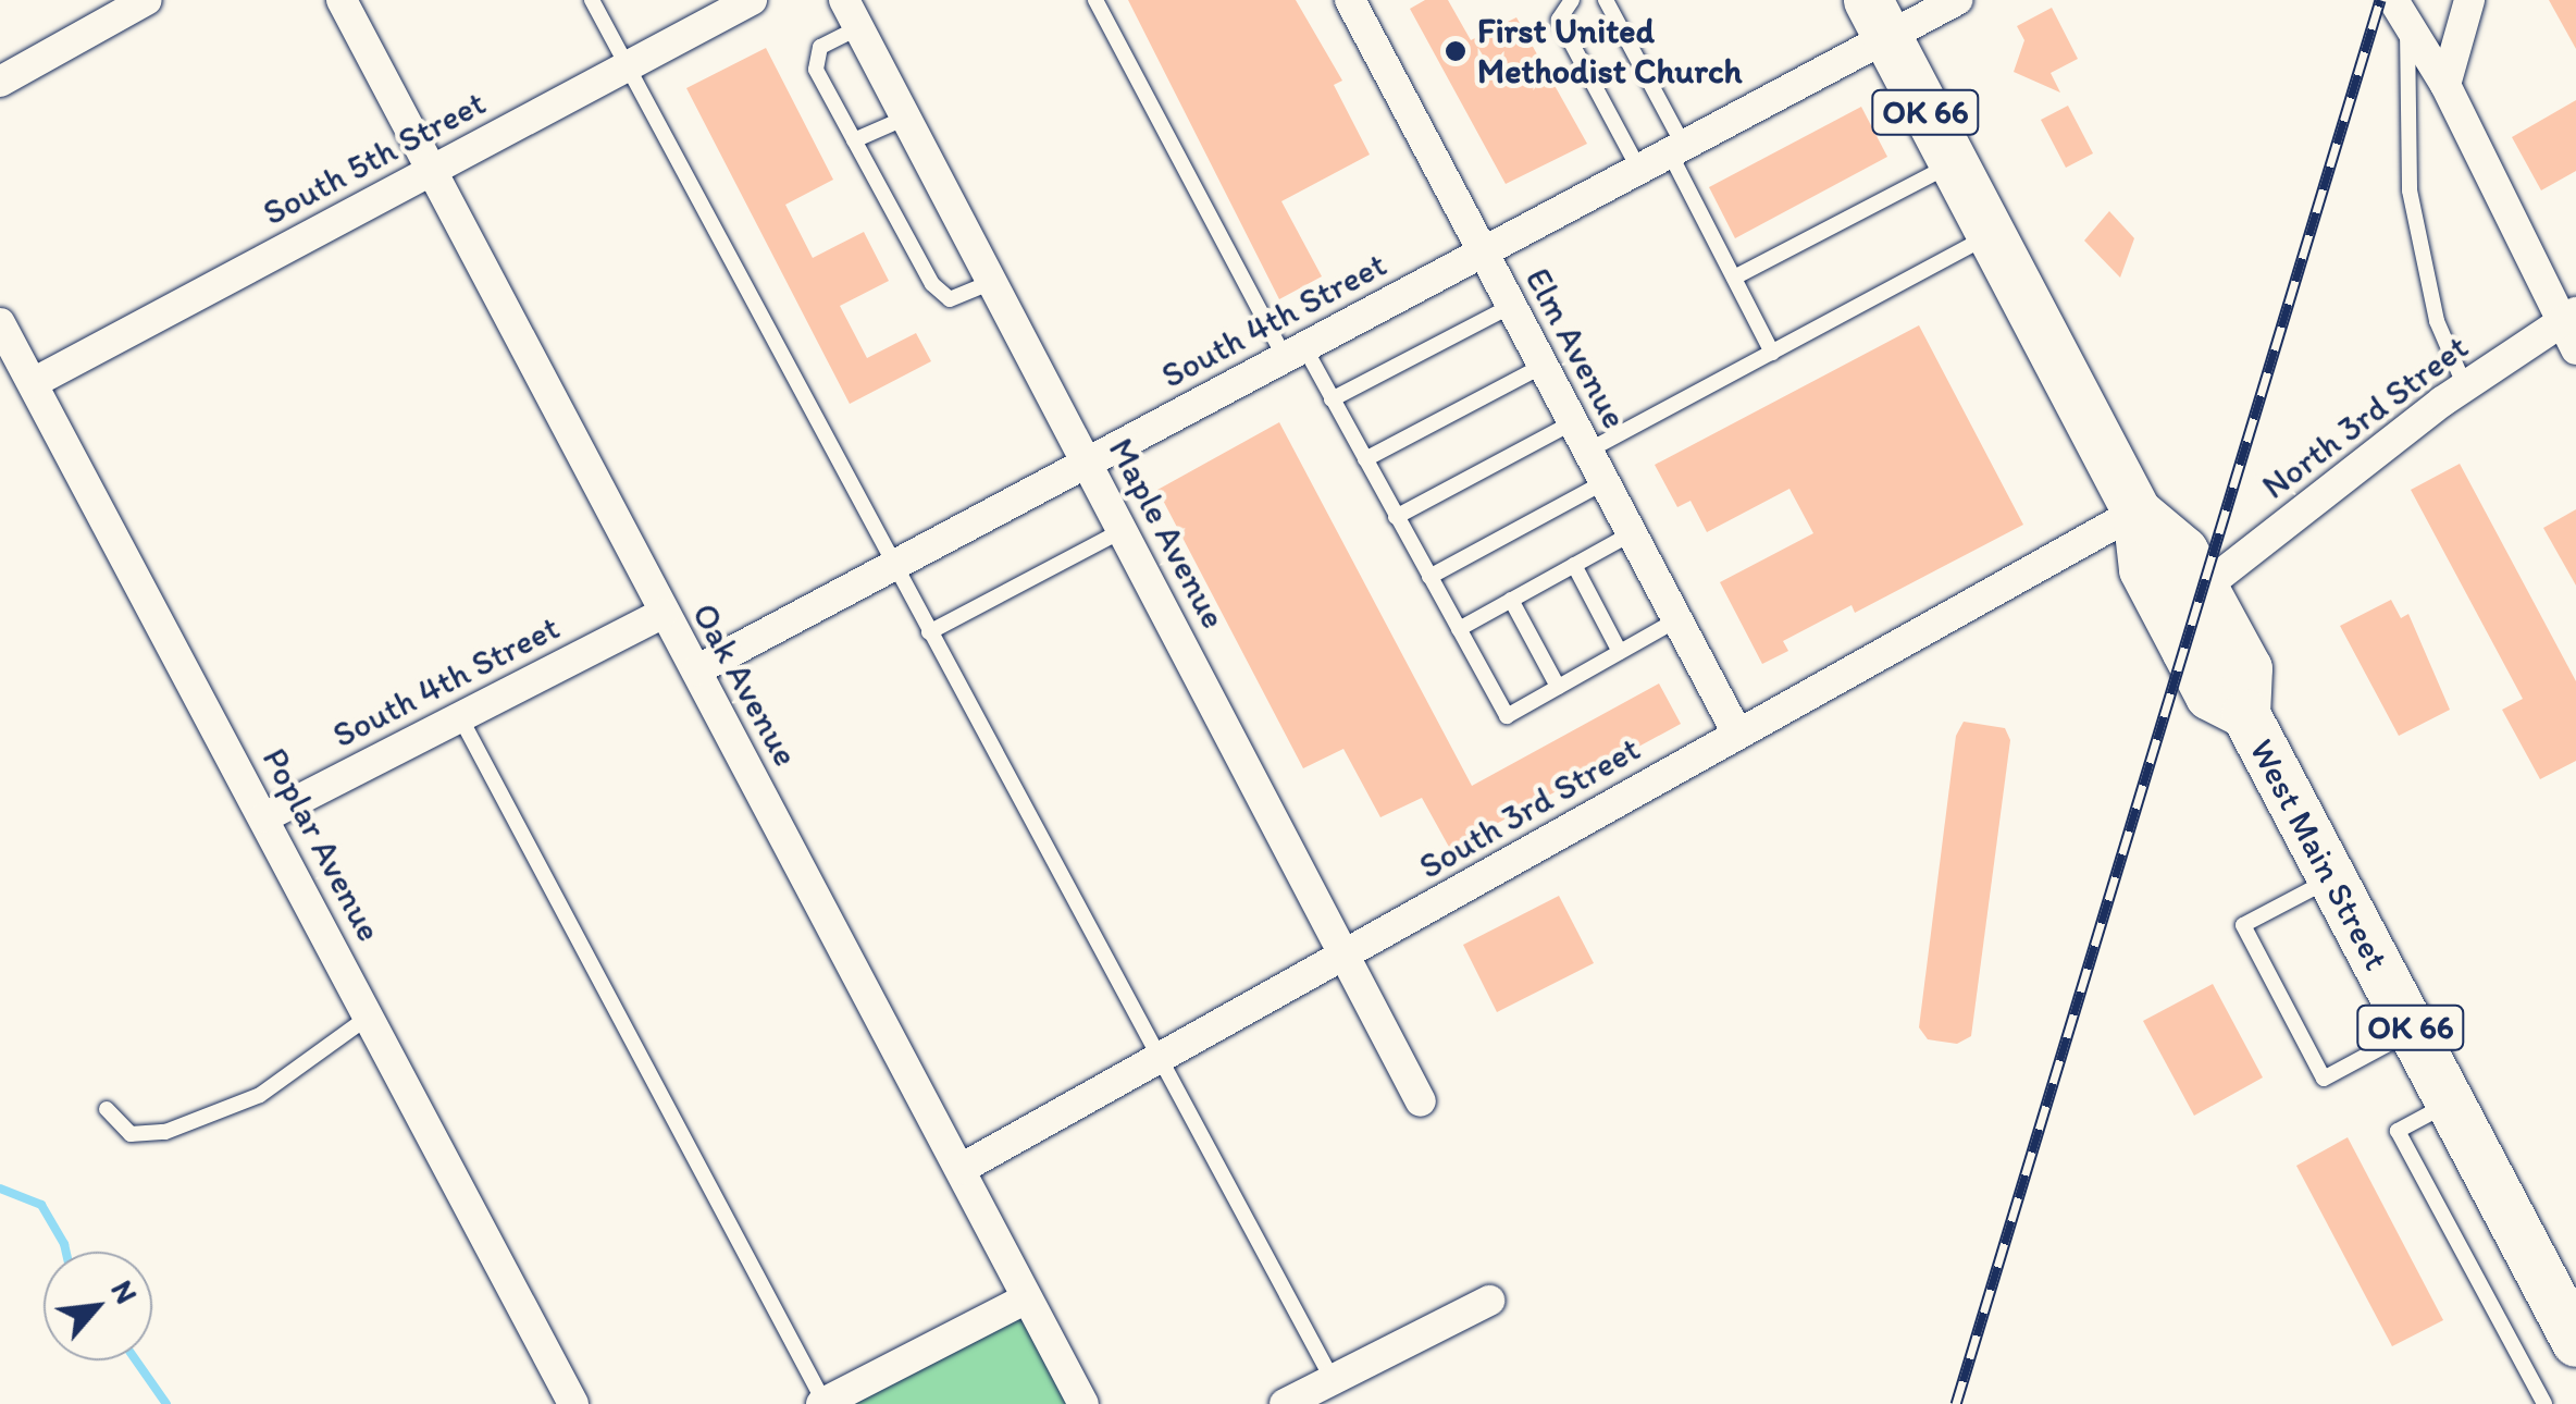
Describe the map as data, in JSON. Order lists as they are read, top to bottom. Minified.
{"streets":{"main road":["OK 66","West Main Street"],"street":["South 5th Street","South 4th Street","Elm Avenue","North 3rd Street","Maple Avenue","Oak Avenue","South 3rd Street","Poplar Avenue"]},"crossings":[["South 5th Street","Oak Avenue"],["South 5th Street","Poplar Avenue"],["South 4th Street","Elm Avenue"],["South 4th Street","Maple Avenue"],["South 4th Street","Oak Avenue"],["South 4th Street","Poplar Avenue"],["South 4th Street","West Main Street"],["Elm Avenue","South 3rd Street"],["North 3rd Street","West Main Street"],["Maple Avenue","South 3rd Street"],["Oak Avenue","South 3rd Street"],["South 3rd Street","West Main Street"]],"places":["First United Methodist Church"],"north":"top right"}
